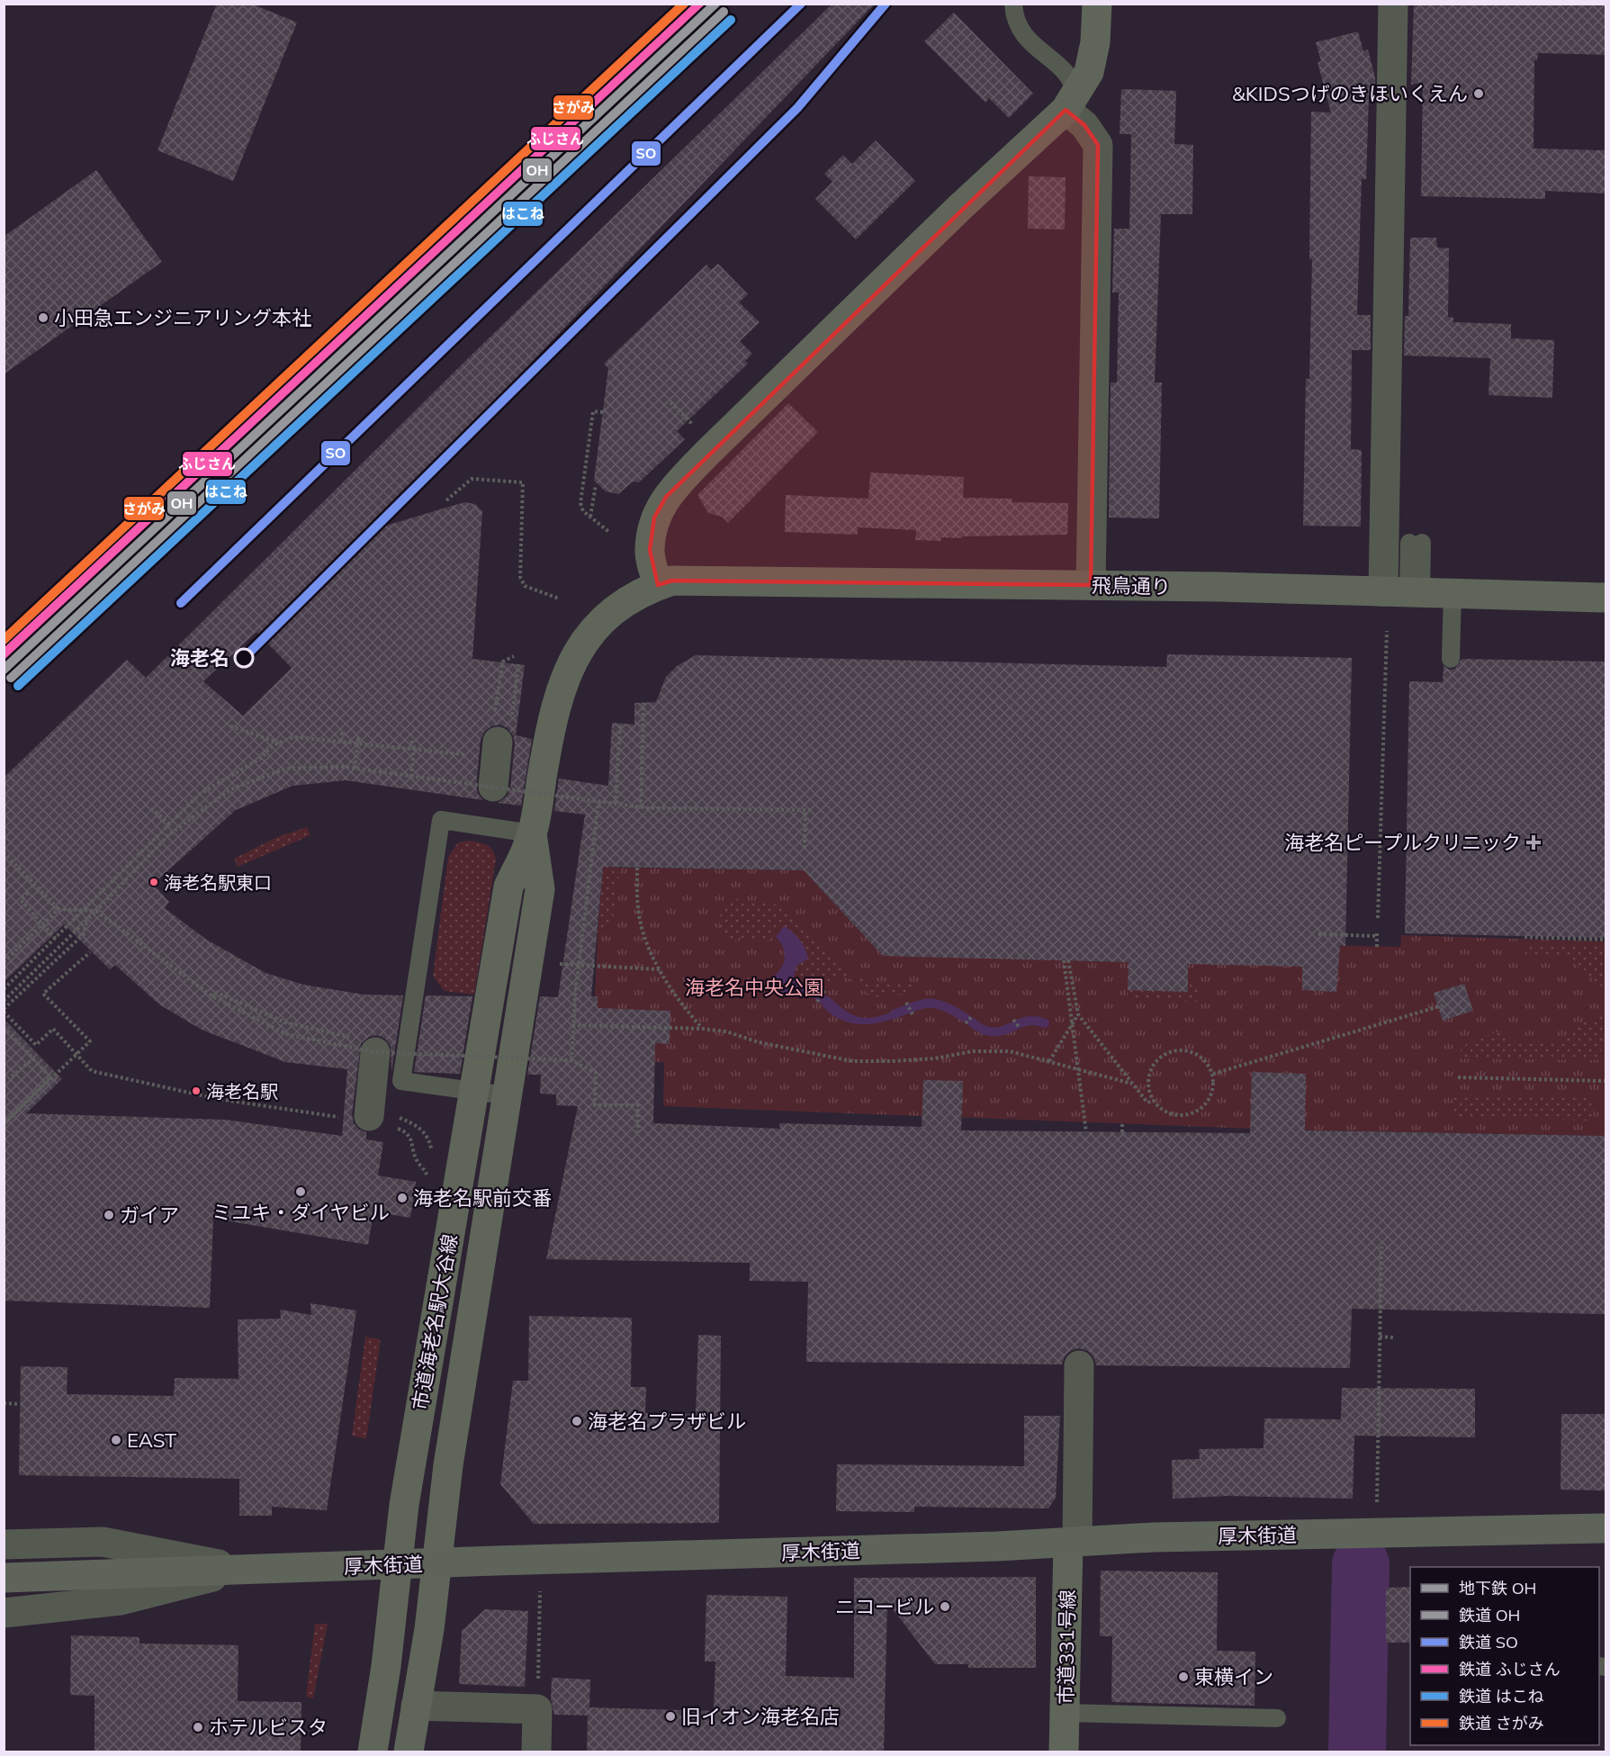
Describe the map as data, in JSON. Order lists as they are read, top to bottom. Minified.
{"streets":{"main road":["厚木街道"],"street":["飛鳥通り","市道海老名駅大谷線","市道331号線"]},"crossings":[["飛鳥通り","市道海老名駅大谷線"],["市道海老名駅大谷線","厚木街道"],["厚木街道","市道331号線"]],"parks":["海老名中央公園"],"places":{"other":["&KIDSつげのきほいくえん","小田急エンジニアリング本社","海老名","海老名駅東口","海老名駅","ミユキ・ダイヤビル","海老名駅前交番","ガイア","海老名プラザビル","EAST","ニコービル","東横イン","旧イオン海老名店","ホテルビスタ"],"health":["海老名ピープルクリニック"]},"lines":["metro line OH","rail line SO","rail line ふじさん","rail line さがみ","rail line OH","rail line はこね"],"legend":["地下鉄 OH","鉄道 OH","鉄道 SO","鉄道 ふじさん","鉄道 はこね","鉄道 さがみ"]}
